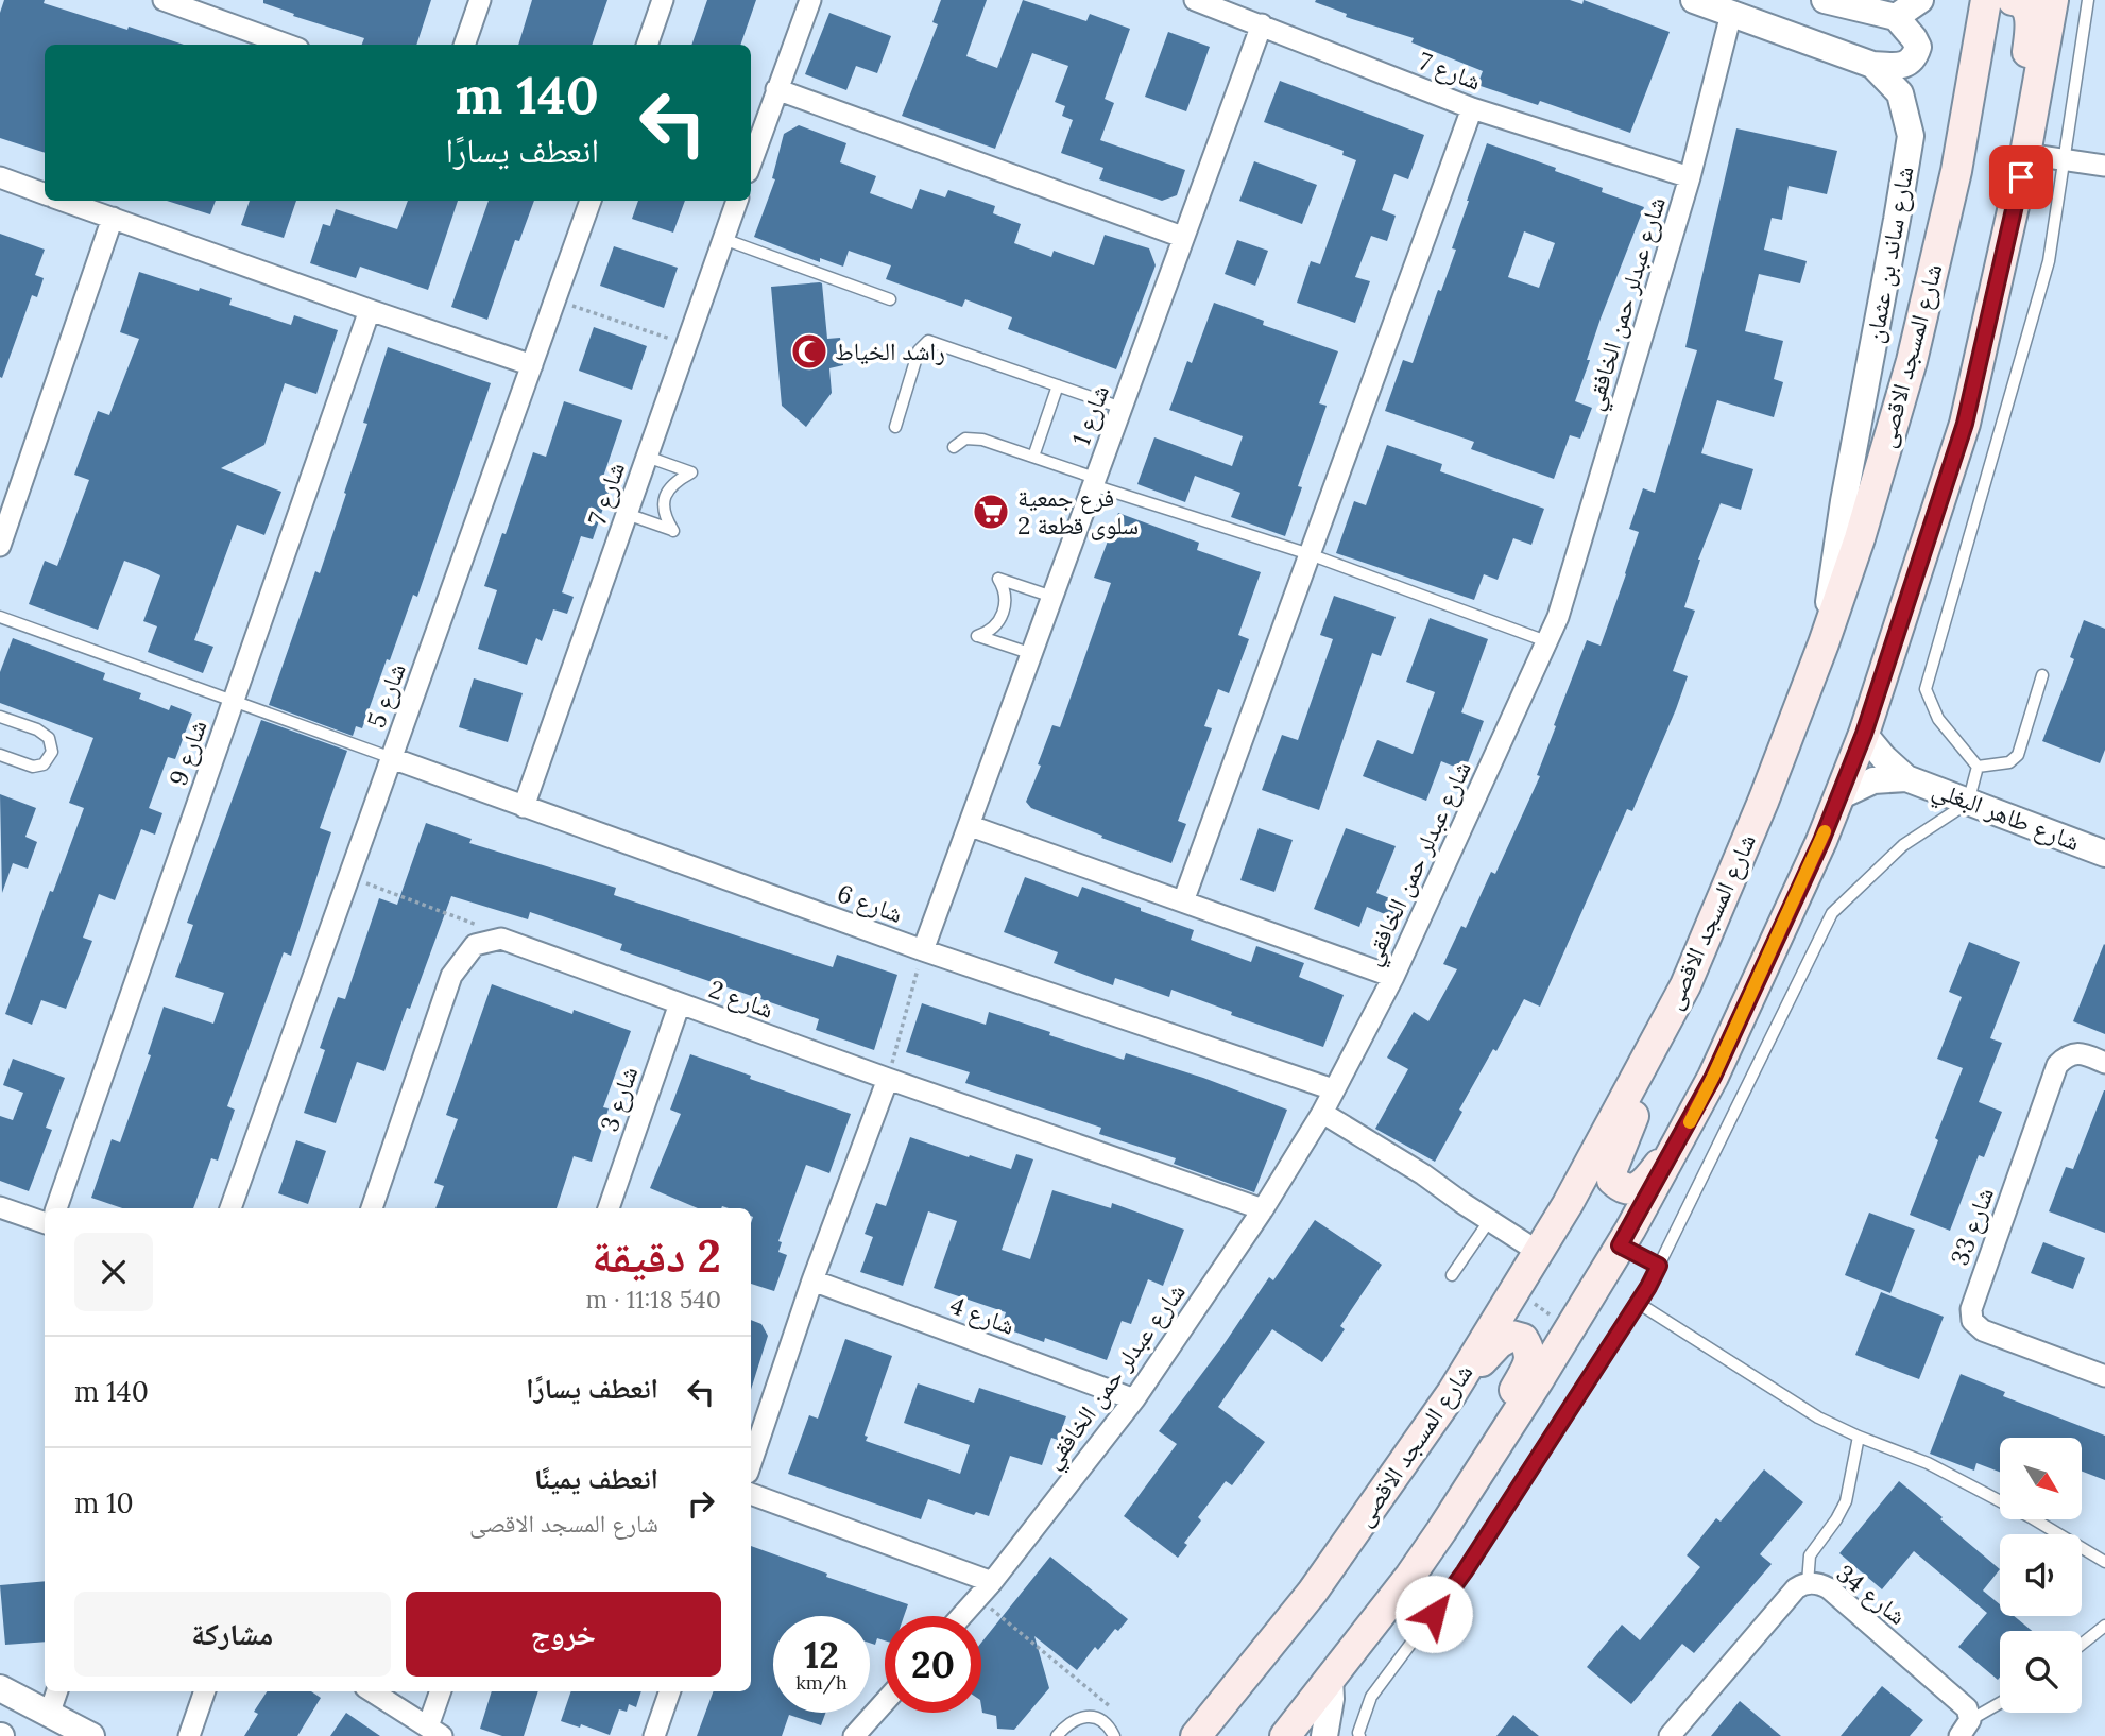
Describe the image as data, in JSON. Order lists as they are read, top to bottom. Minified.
{"streets":{"main road":["شارع المسجد الاقصى"],"street":["شارع 7","شارع ساند بن عثمان","شارع عبدلر حمن الخافقي","شارع 1","شارع 5","شارع 9","شارع طاهر البغلي","شارع 6","شارع 2","شارع 3","شارع 33","شارع 4","شارع 34"]},"crossings":[["شارع 7","شارع عبدلر حمن الخافقي"],["شارع 7","شارع 1"],["شارع 7","شارع 6"],["شارع ساند بن عثمان","شارع عبدلر حمن الخافقي"],["شارع ساند بن عثمان","شارع المسجد الاقصى"],["شارع عبدلر حمن الخافقي","شارع 6"],["شارع عبدلر حمن الخافقي","شارع 2"],["شارع عبدلر حمن الخافقي","شارع 4"],["شارع 1","شارع 6"],["شارع 5","شارع 6"],["شارع 2","شارع 3"]],"places":{"mosque":["راشد الخياط"],"supermarket":["فرع جمعية سلوى قطعة 2"]},"north":"bottom right","page":{"turn":["140 m","انعطف يسارًا"],"heading":["2 دقيقة","540 m · 11:18"],"list":[{"name":"انعطف يسارًا","value":"140 m"},{"name":"انعطف يمينًا","note":"شارع المسجد الاقصى","value":"10 m"}],"buttons":["خروج","مشاركة"],"speed":"12 km/h","limit":"20"}}
